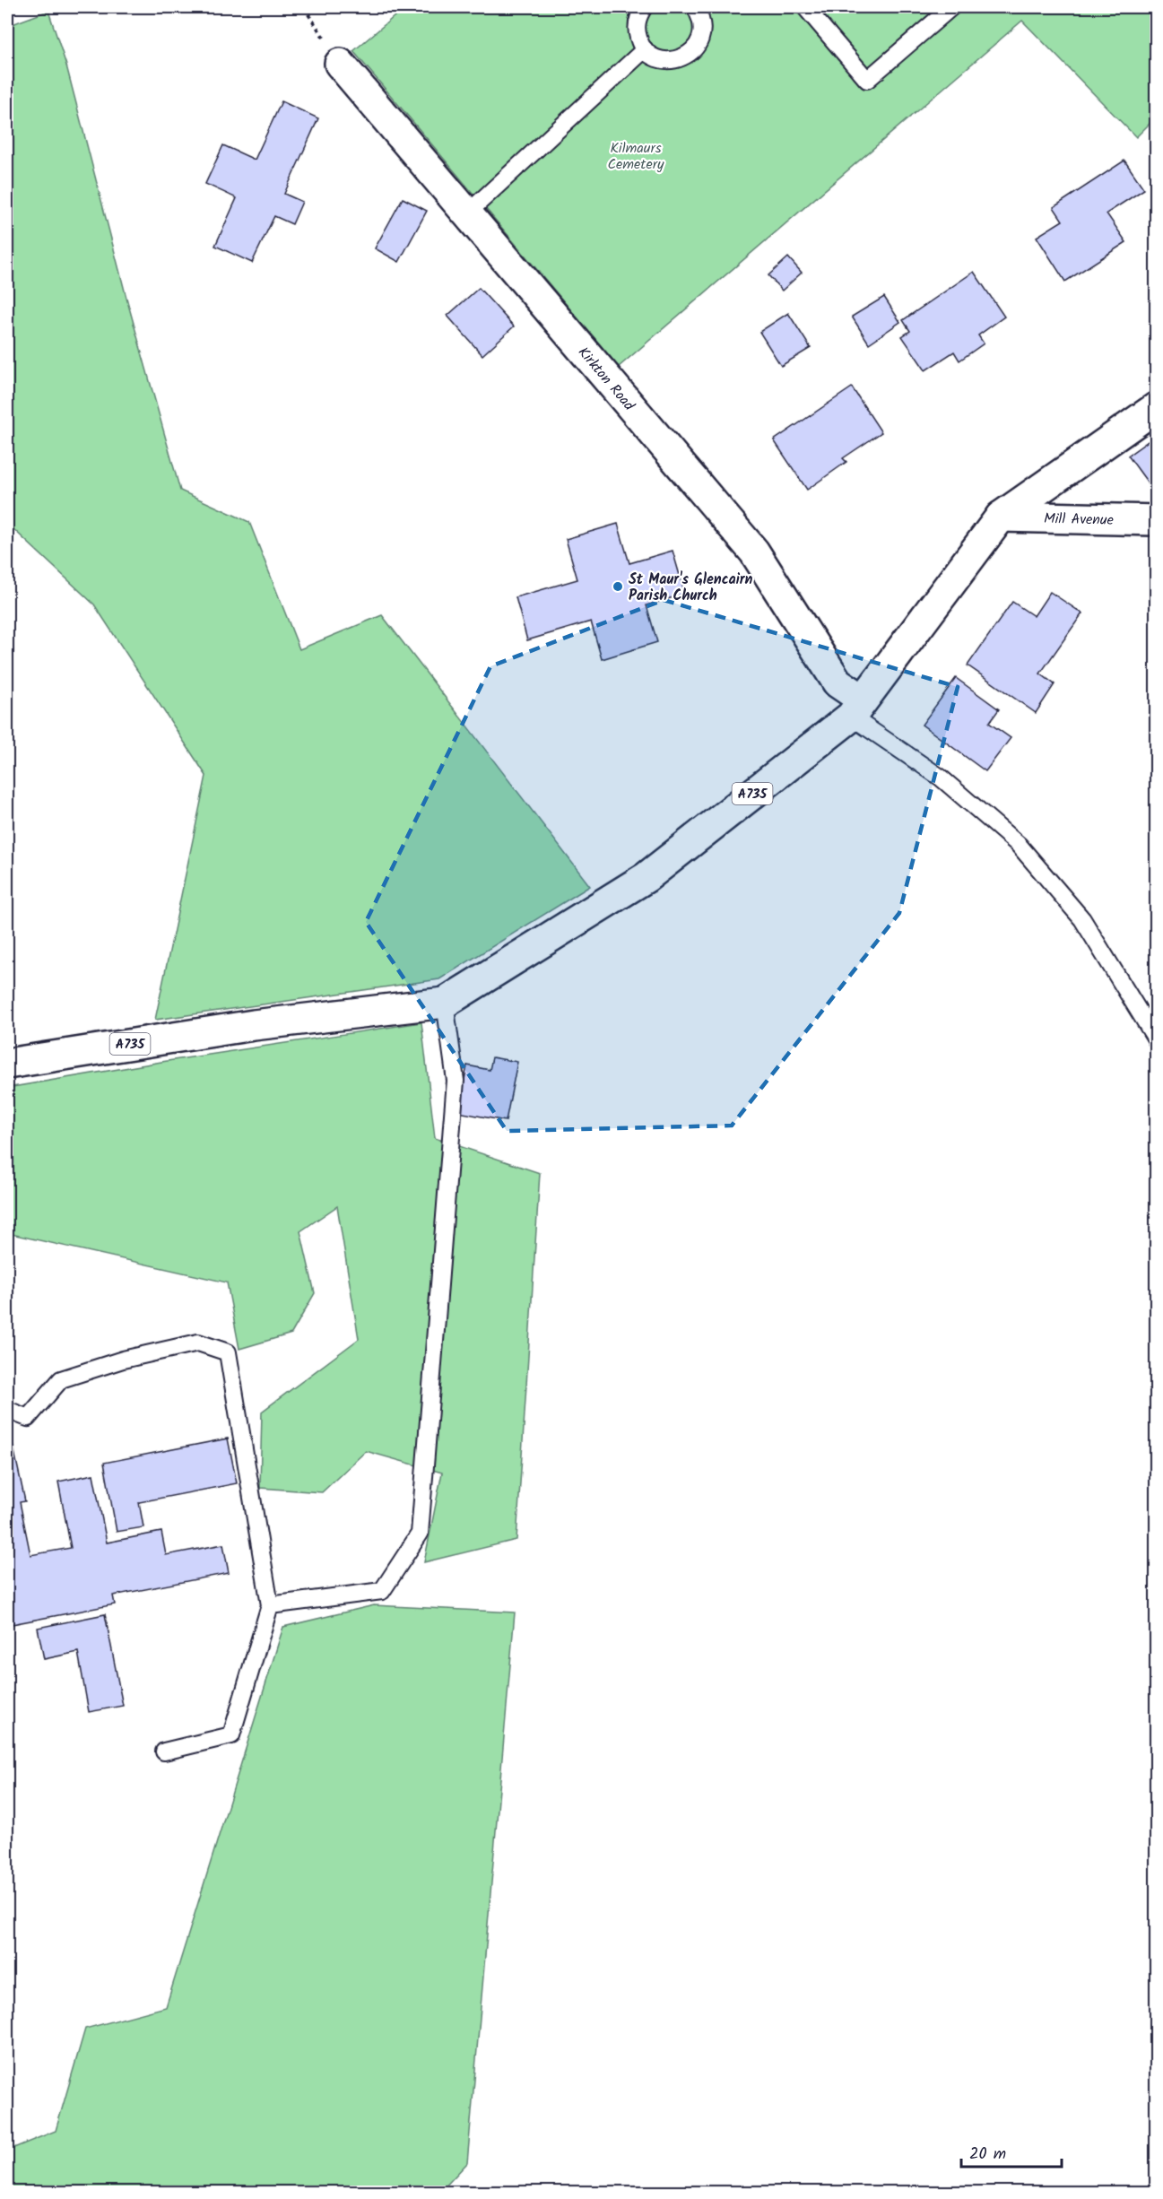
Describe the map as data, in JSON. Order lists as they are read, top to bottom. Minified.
{"streets":{"main road":["Kirkton Road","Mill Avenue","A735"]},"crossings":[["Kirkton Road","A735"],["Mill Avenue","A735"]],"parks":["Kilmaurs Cemetery"],"places":["St Maur's Glencairn Parish Church"],"scale_bar":"20 m"}
